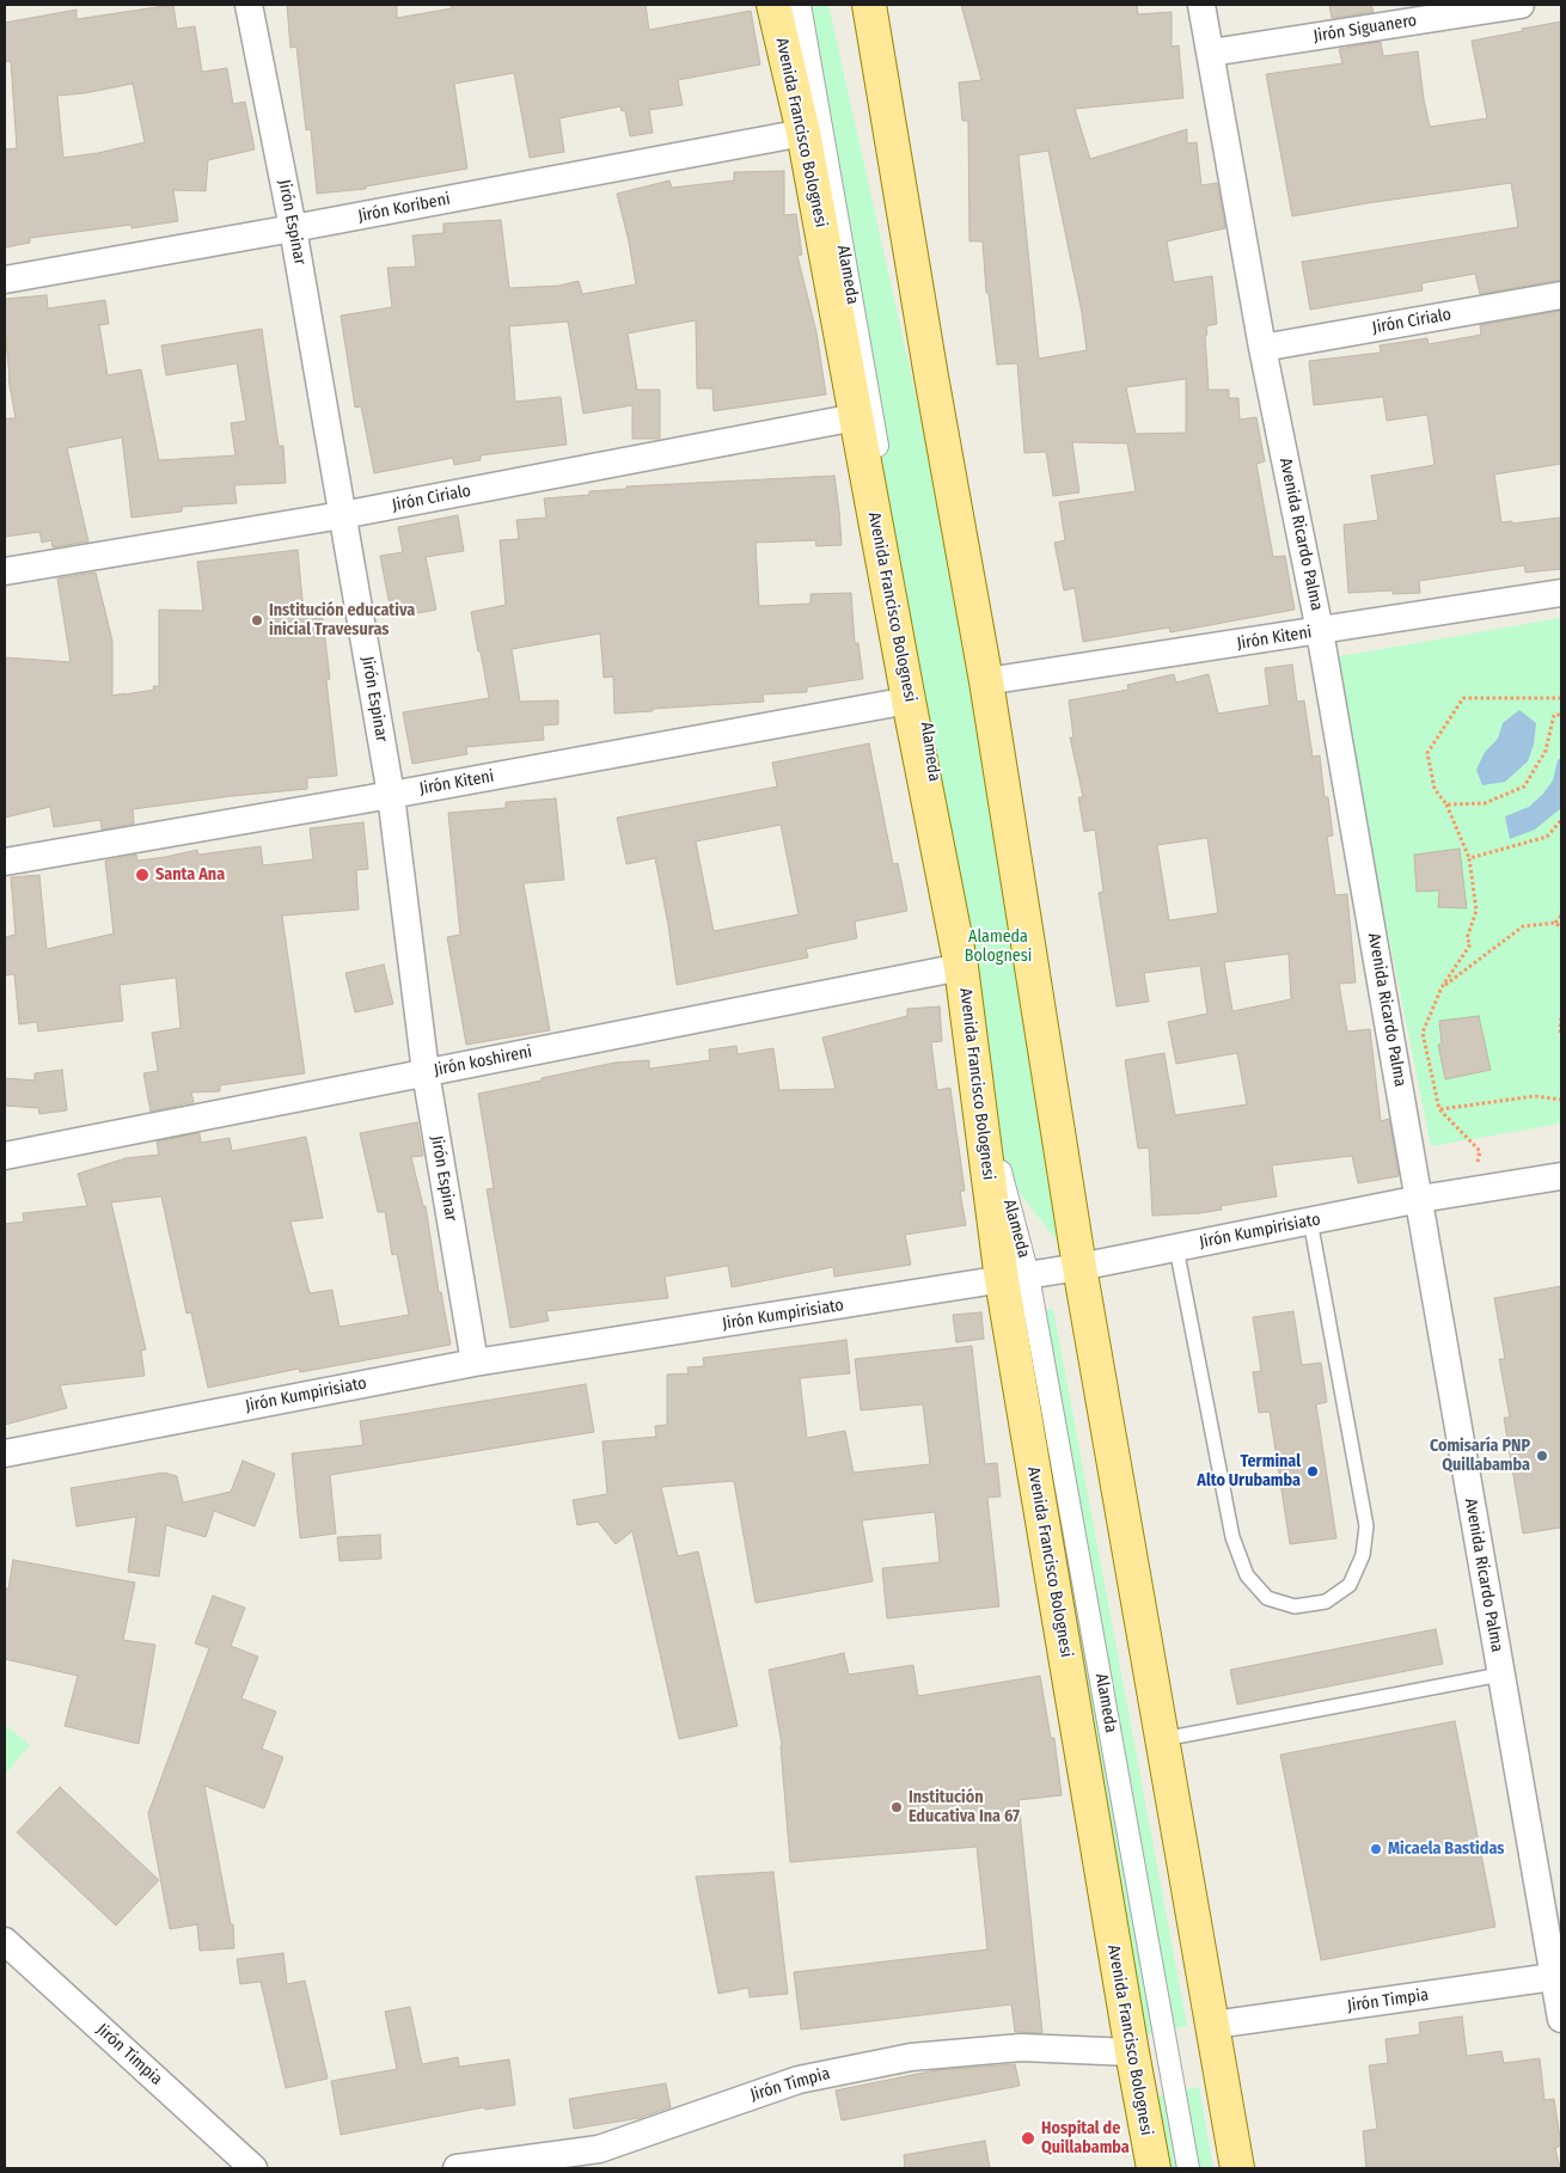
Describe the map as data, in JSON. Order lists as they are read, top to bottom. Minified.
{"streets":{"main road":["Avenida Francisco Bolognesi"],"street":["Jirón Siguanero","Jirón Koribeni","Jirón Espinar","Alameda","Jirón Cirialo","Avenida Ricardo Palma","Jirón Kiteni","Jirón koshireni","Jirón Kumpirisiato","Jirón Timpia"]},"crossings":[["Jirón Siguanero","Avenida Ricardo Palma"],["Avenida Francisco Bolognesi","Jirón Koribeni"],["Avenida Francisco Bolognesi","Alameda"],["Avenida Francisco Bolognesi","Jirón Cirialo"],["Avenida Francisco Bolognesi","Jirón Kiteni"],["Avenida Francisco Bolognesi","Jirón koshireni"],["Avenida Francisco Bolognesi","Jirón Kumpirisiato"],["Avenida Francisco Bolognesi","Jirón Timpia"],["Jirón Koribeni","Jirón Espinar"],["Jirón Espinar","Jirón Cirialo"],["Jirón Espinar","Jirón Kiteni"],["Jirón Espinar","Jirón koshireni"],["Jirón Espinar","Jirón Kumpirisiato"],["Alameda","Jirón koshireni"],["Alameda","Jirón Kumpirisiato"],["Jirón Cirialo","Avenida Ricardo Palma"],["Avenida Ricardo Palma","Jirón Kiteni"],["Avenida Ricardo Palma","Jirón Kumpirisiato"],["Avenida Ricardo Palma","Jirón Timpia"]],"parks":["Alameda Bolognesi"],"places":["Institución educativa inicial Travesuras","Santa Ana","Comisaría PNP Quillabamba","Terminal Alto Urubamba","Institución Educativa Ina 67","Micaela Bastidas","Hospital de Quillabamba"]}
